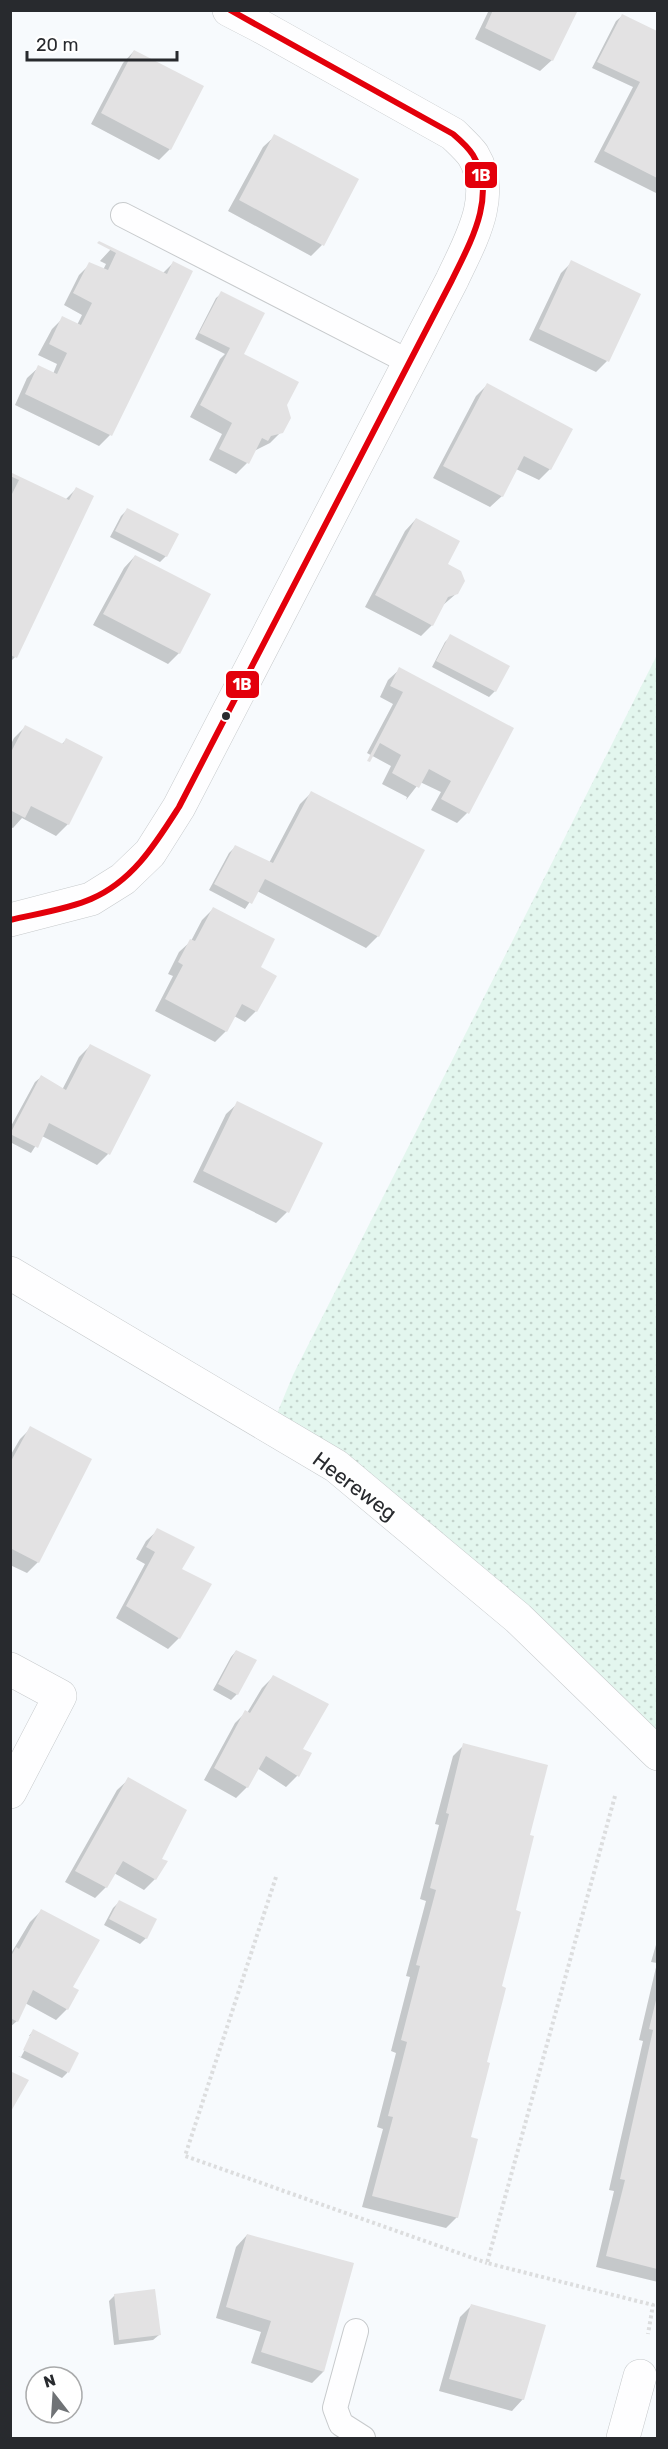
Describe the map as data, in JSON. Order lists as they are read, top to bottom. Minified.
{"streets":{"street":["Heereweg"]},"lines":["transit line 1B"],"scale_bar":"20 m","north":"top"}
